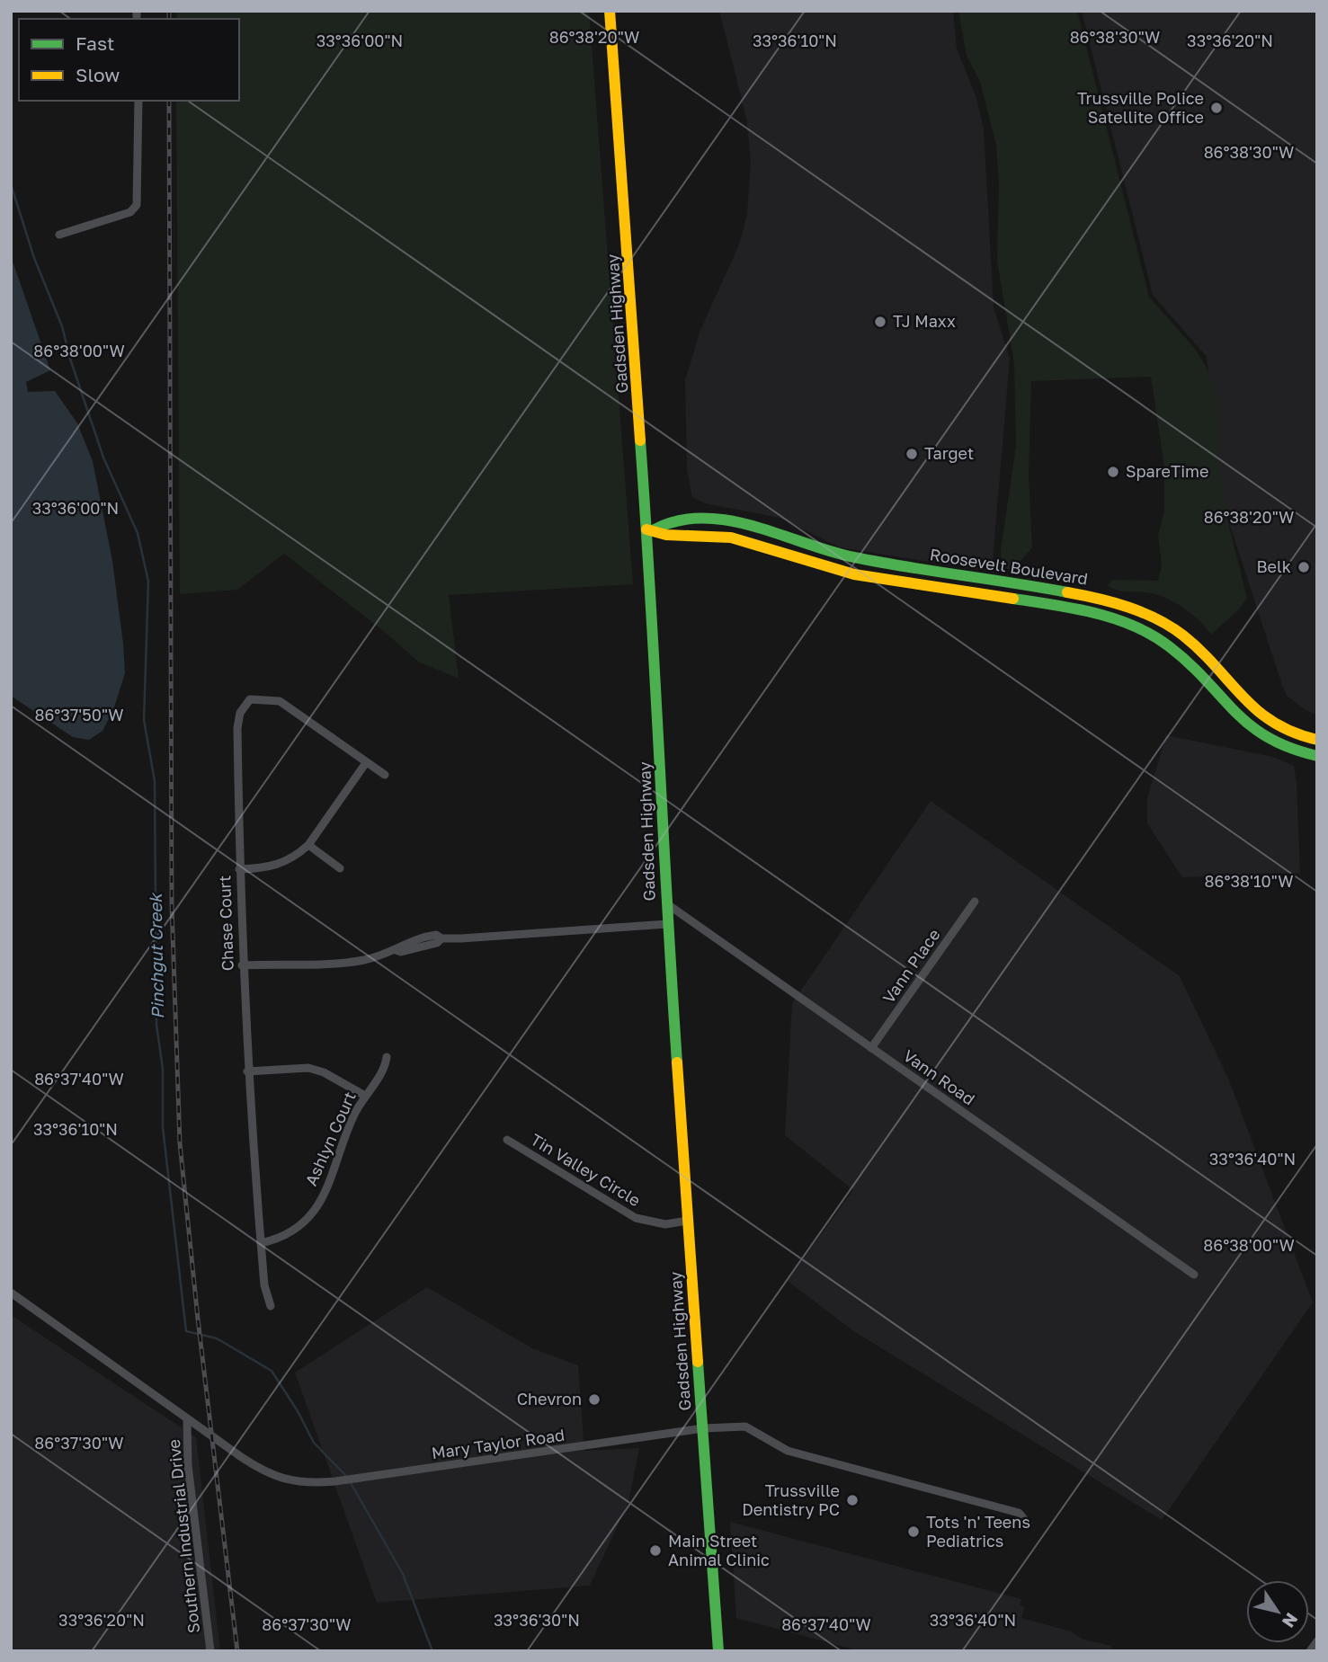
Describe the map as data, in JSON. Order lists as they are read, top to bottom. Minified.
{"streets":{"main road":["Gadsden Highway","Roosevelt Boulevard"],"street":["Chase Court","Vann Place","Vann Road","Ashlyn Court","Tin Valley Circle","Mary Taylor Road","Southern Industrial Drive"]},"crossings":[["Gadsden Highway","Roosevelt Boulevard"],["Gadsden Highway","Vann Road"],["Gadsden Highway","Tin Valley Circle"],["Gadsden Highway","Mary Taylor Road"],["Chase Court","Ashlyn Court"],["Vann Place","Vann Road"],["Mary Taylor Road","Southern Industrial Drive"]],"water":["Pinchgut Creek"],"places":["Trussville Police Satellite Office","TJ Maxx","Target","SpareTime","Belk","Chevron","Trussville Dentistry PC","Tots 'n' Teens Pediatrics","Main Street Animal Clinic"],"legend":["Fast","Slow"],"north":"bottom right","coordinates":["86°38'20\"W","86°38'30\"W","33°36'00\"N","33°36'10\"N","33°36'20\"N","86°38'00\"W","86°37'50\"W","86°38'10\"W","86°37'40\"W","33°36'40\"N","86°37'30\"W","33°36'30\"N"]}
